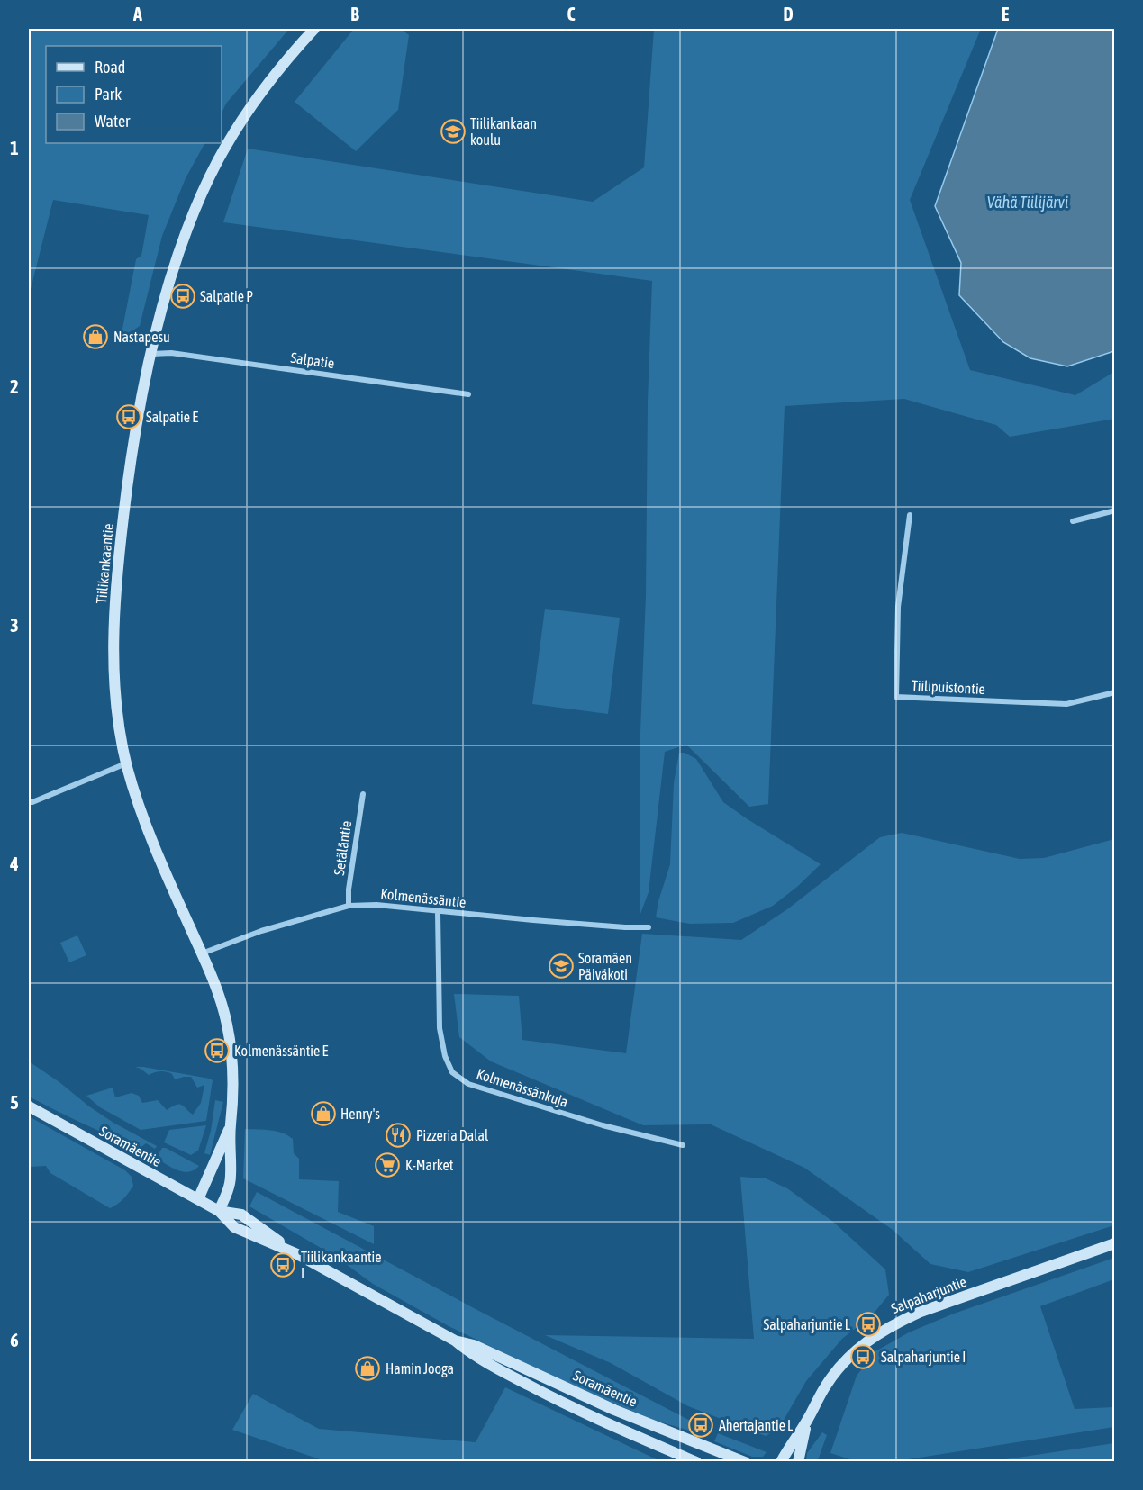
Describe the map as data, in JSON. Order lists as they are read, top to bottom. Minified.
{"streets":{"street":["Salpatie","Tiilikankaantie","Tiilipuistontie","Setäläntie","Kolmenässäntie","Kolmenässänkuja","Soramäentie","Salpaharjuntie"]},"crossings":[["Salpatie","Tiilikankaantie"],["Tiilikankaantie","Kolmenässäntie"],["Tiilikankaantie","Soramäentie"],["Setäläntie","Kolmenässäntie"],["Kolmenässäntie","Kolmenässänkuja"]],"water":["Vähä Tiilijärvi"],"places":{"school or university":["Tiilikankaan koulu","Soramäen Päiväkoti"],"bus stop":["Salpatie P","Salpatie E","Kolmenässäntie E","Tiilikankaantie I","Salpaharjuntie L","Salpaharjuntie I","Ahertajantie L"],"shop":["Nastapesu","Henry's","Hamin Jooga"],"restaurant":["Pizzeria Dalal"],"supermarket":["K-Market"]},"legend":["Road","Park","Water"],"grid":{"columns":["A","B","C","D","E"],"rows":["1","2","3","4","5","6"]}}
